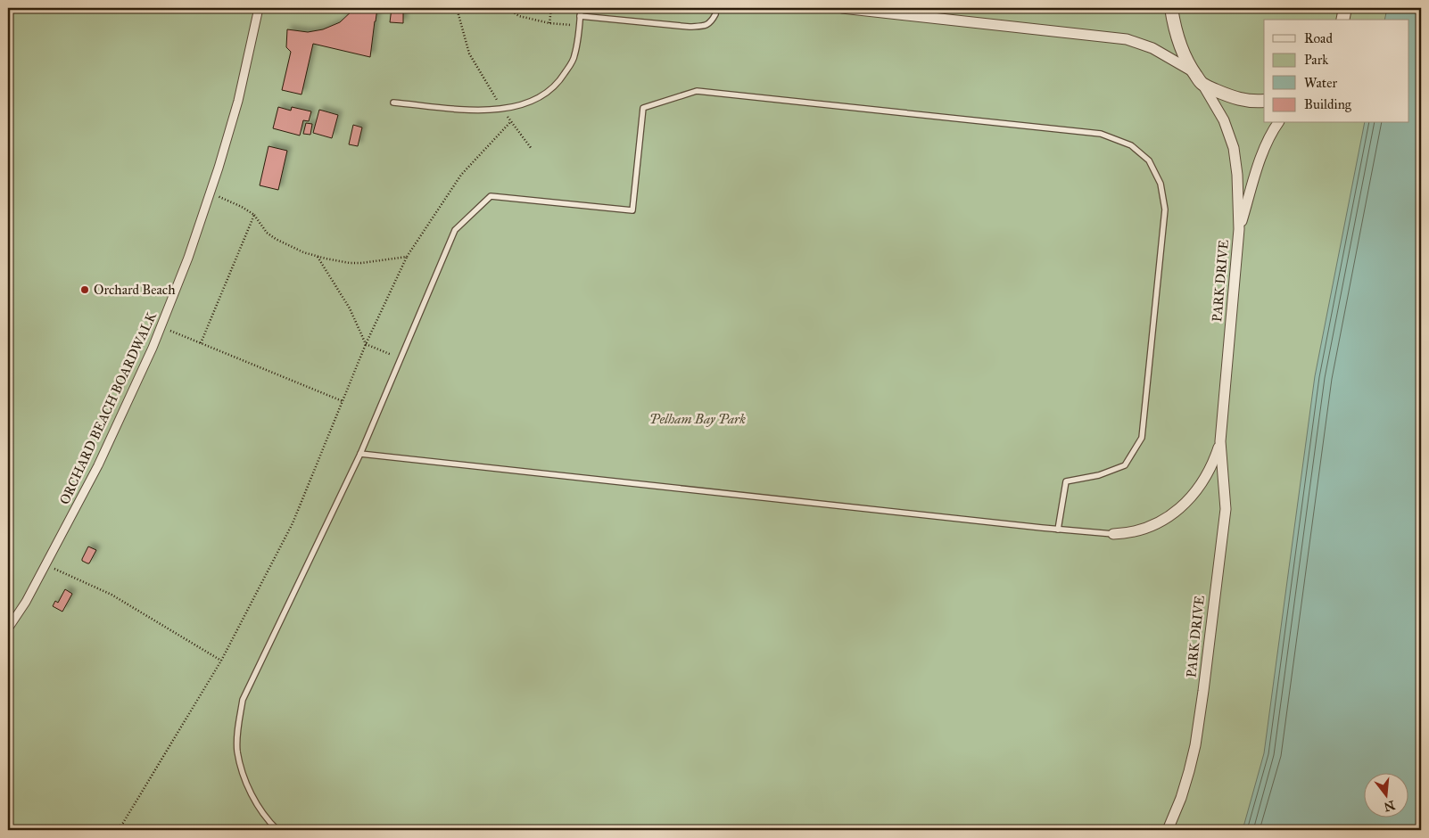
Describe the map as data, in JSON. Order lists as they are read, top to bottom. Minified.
{"streets":{"street":["PARK DRIVE","ORCHARD BEACH BOARDWALK"]},"parks":["Pelham Bay Park"],"places":["Orchard Beach"],"legend":["Road","Park","Water","Building"],"north":"bottom"}
